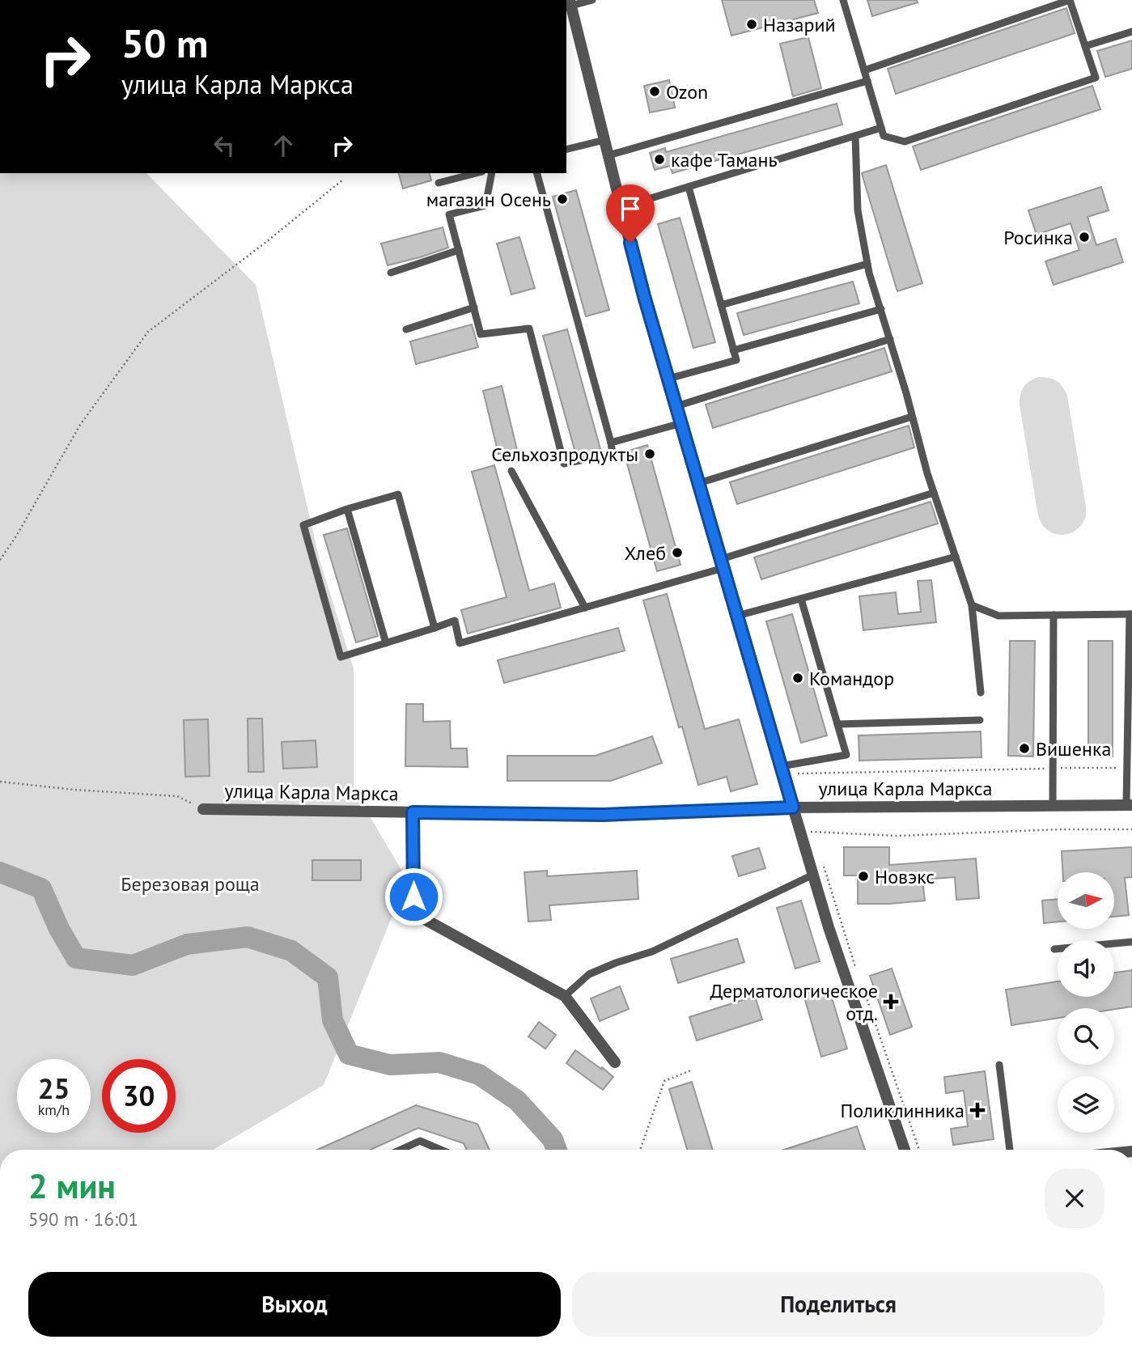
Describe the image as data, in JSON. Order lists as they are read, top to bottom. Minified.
{"streets":{"street":["улица Карла Маркса"]},"parks":["Березовая роща"],"places":{"other":["Назарий","Ozon","кафе Тамань","магазин Осень","Росинка","Сельхозпродукты","Хлеб","Командор","Вишенка","Новэкс"],"health":["Дерматологическое отд.","Поликлинника"]},"north":"right","page":{"turn":["50 m","улица Карла Маркса"],"speed":"25 km/h","limit":"30","heading":["2 мин","590 m · 16:01"],"buttons":["Выход","Поделиться"]}}
